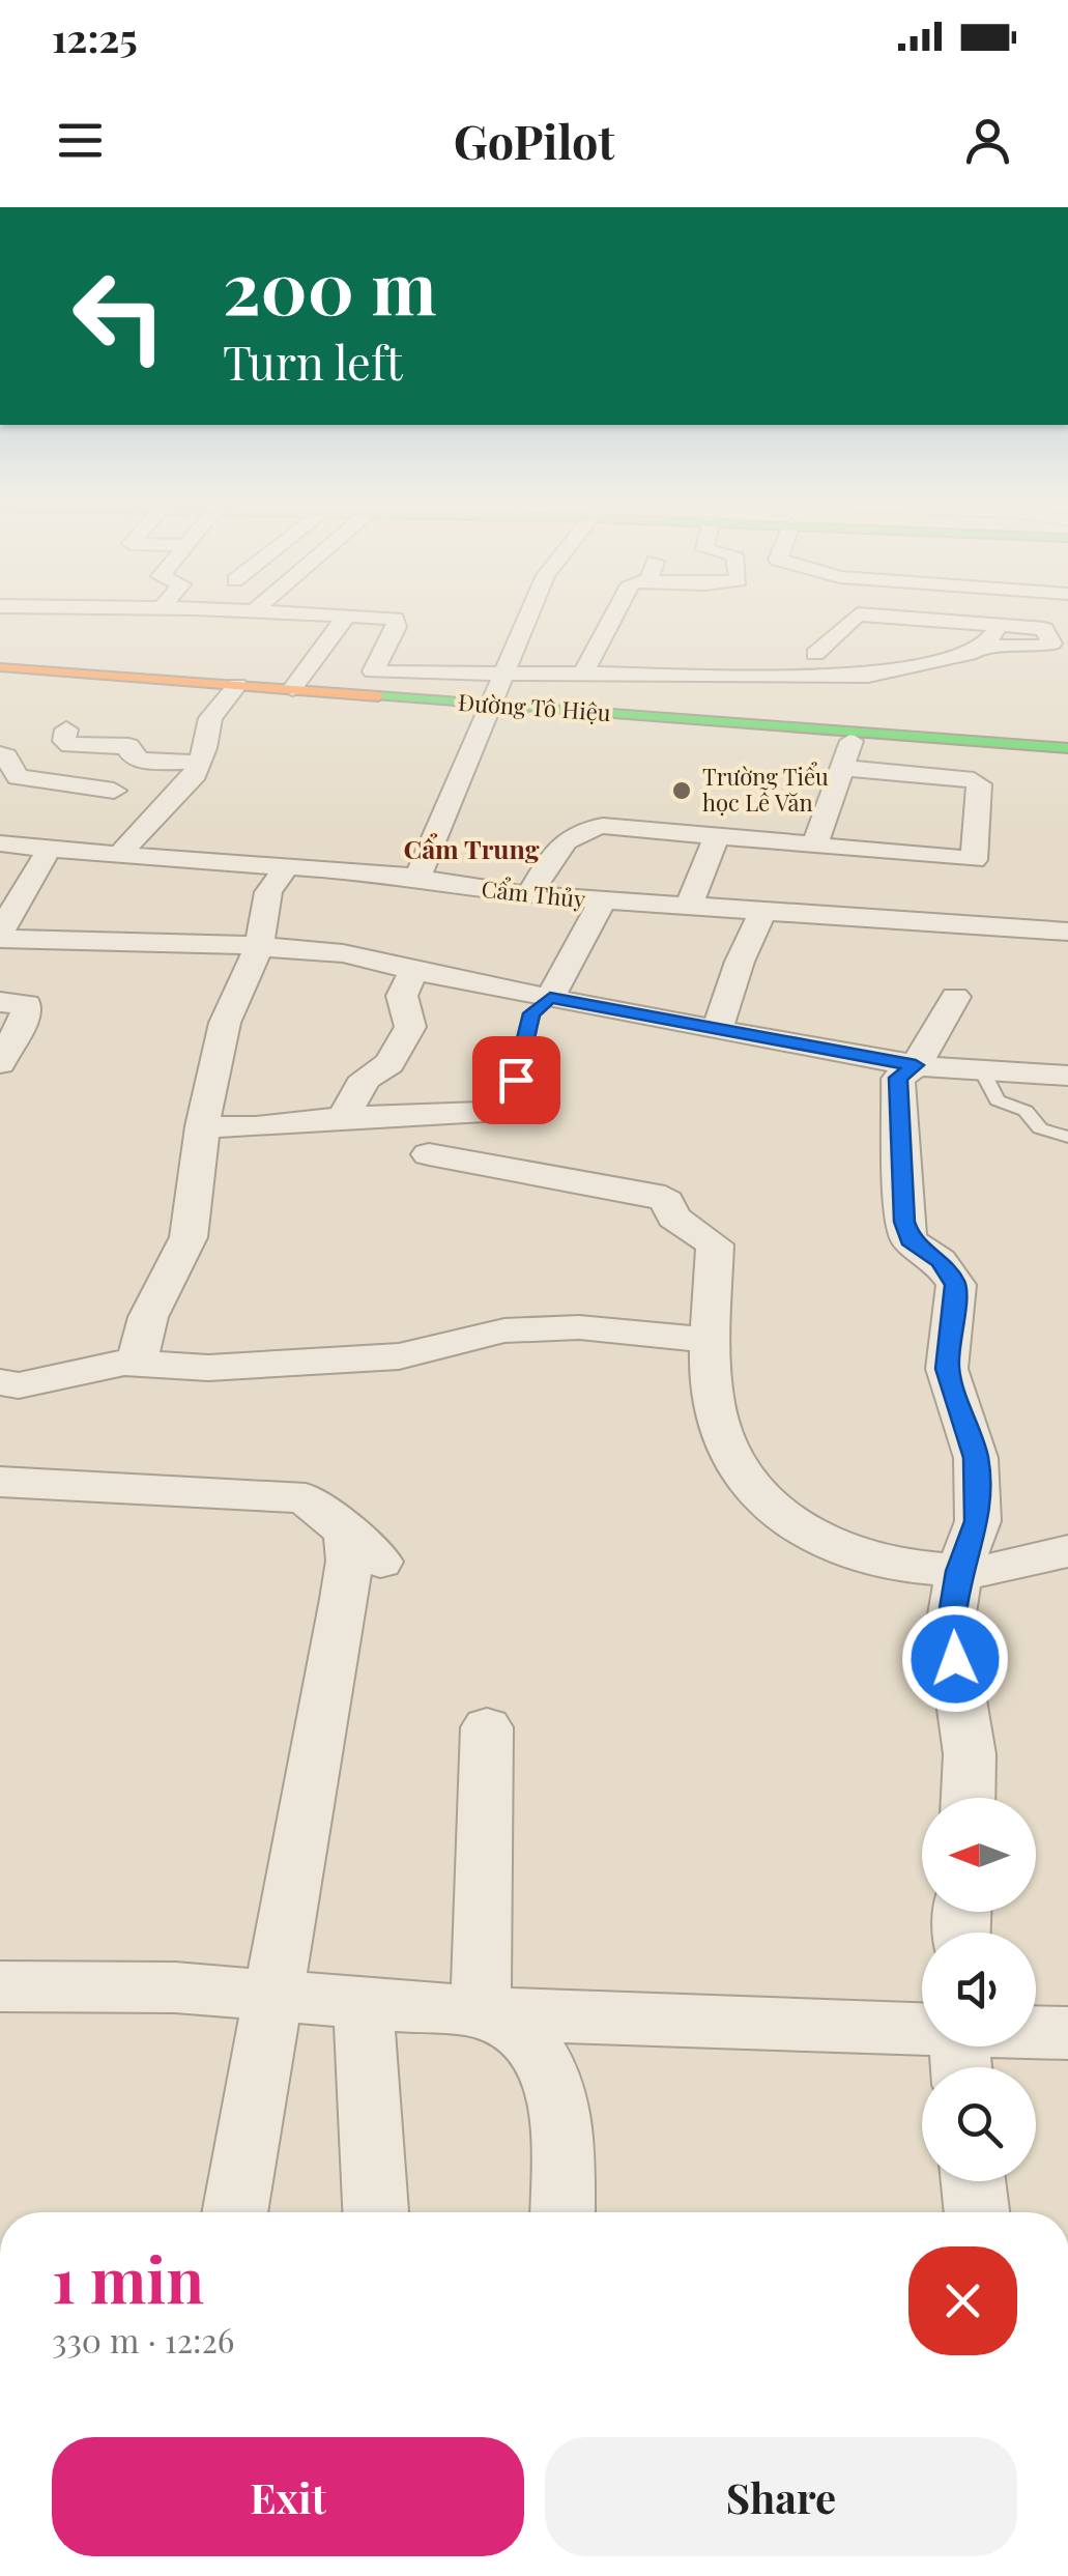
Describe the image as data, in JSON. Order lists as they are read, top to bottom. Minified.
{"streets":{"street":["Đường Tô Hiệu","Cẩm Thủy"]},"districts":["Cẩm Trung"],"places":["Trường Tiểu học Lễ Văn"],"north":"left","page":{"status":"12:25","header":"GoPilot","turn":["200 m","Turn left"],"heading":["1 min","330 m · 12:26"],"buttons":["Exit","Share"]}}
